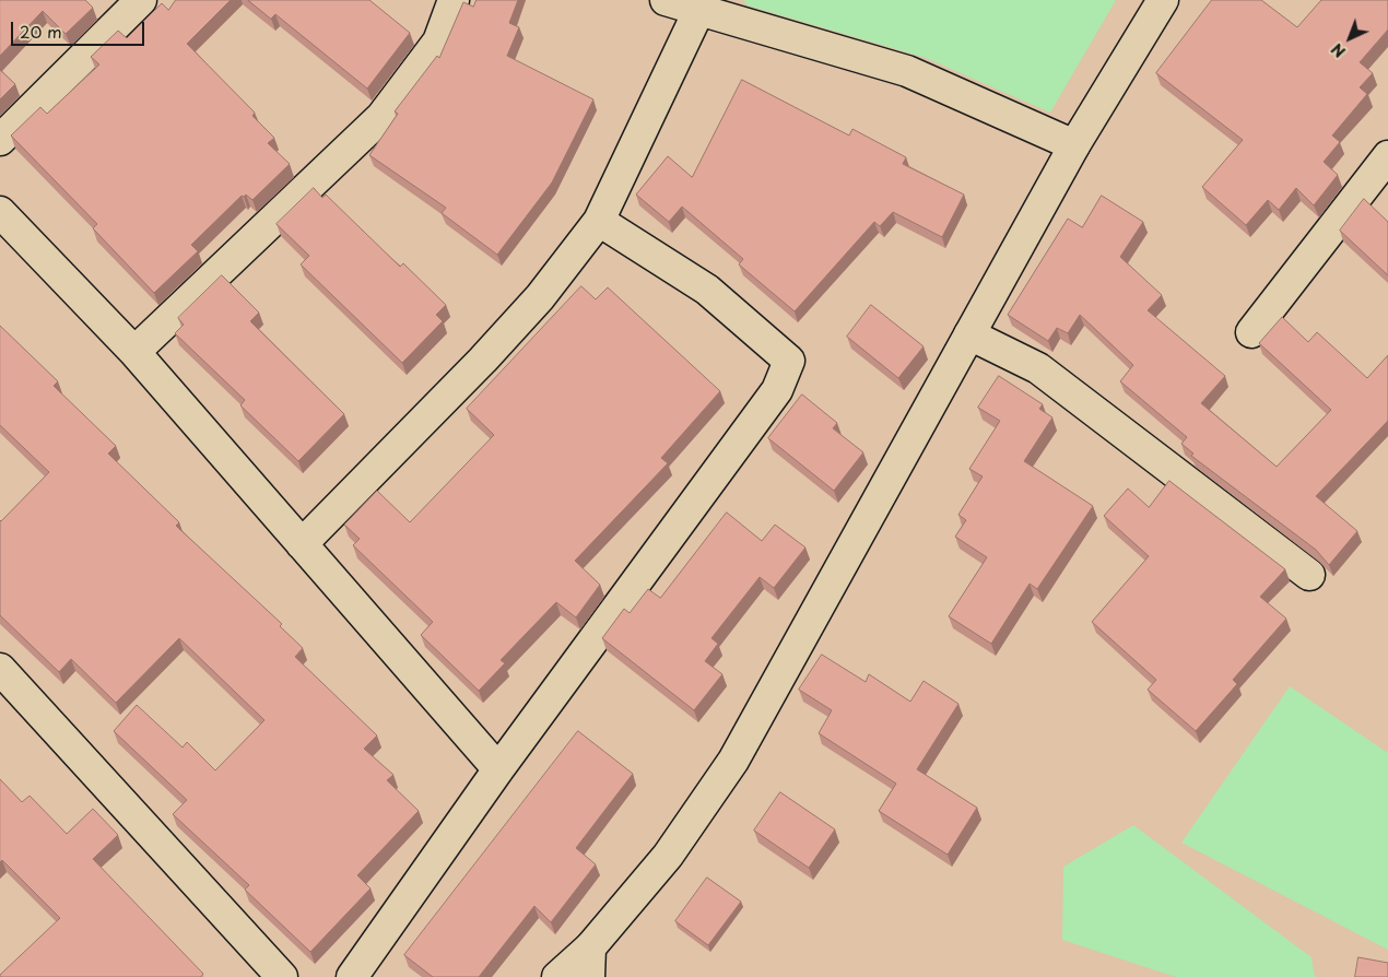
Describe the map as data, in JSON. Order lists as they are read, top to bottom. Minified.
{"scale_bar":"20 m","north":"bottom left"}
